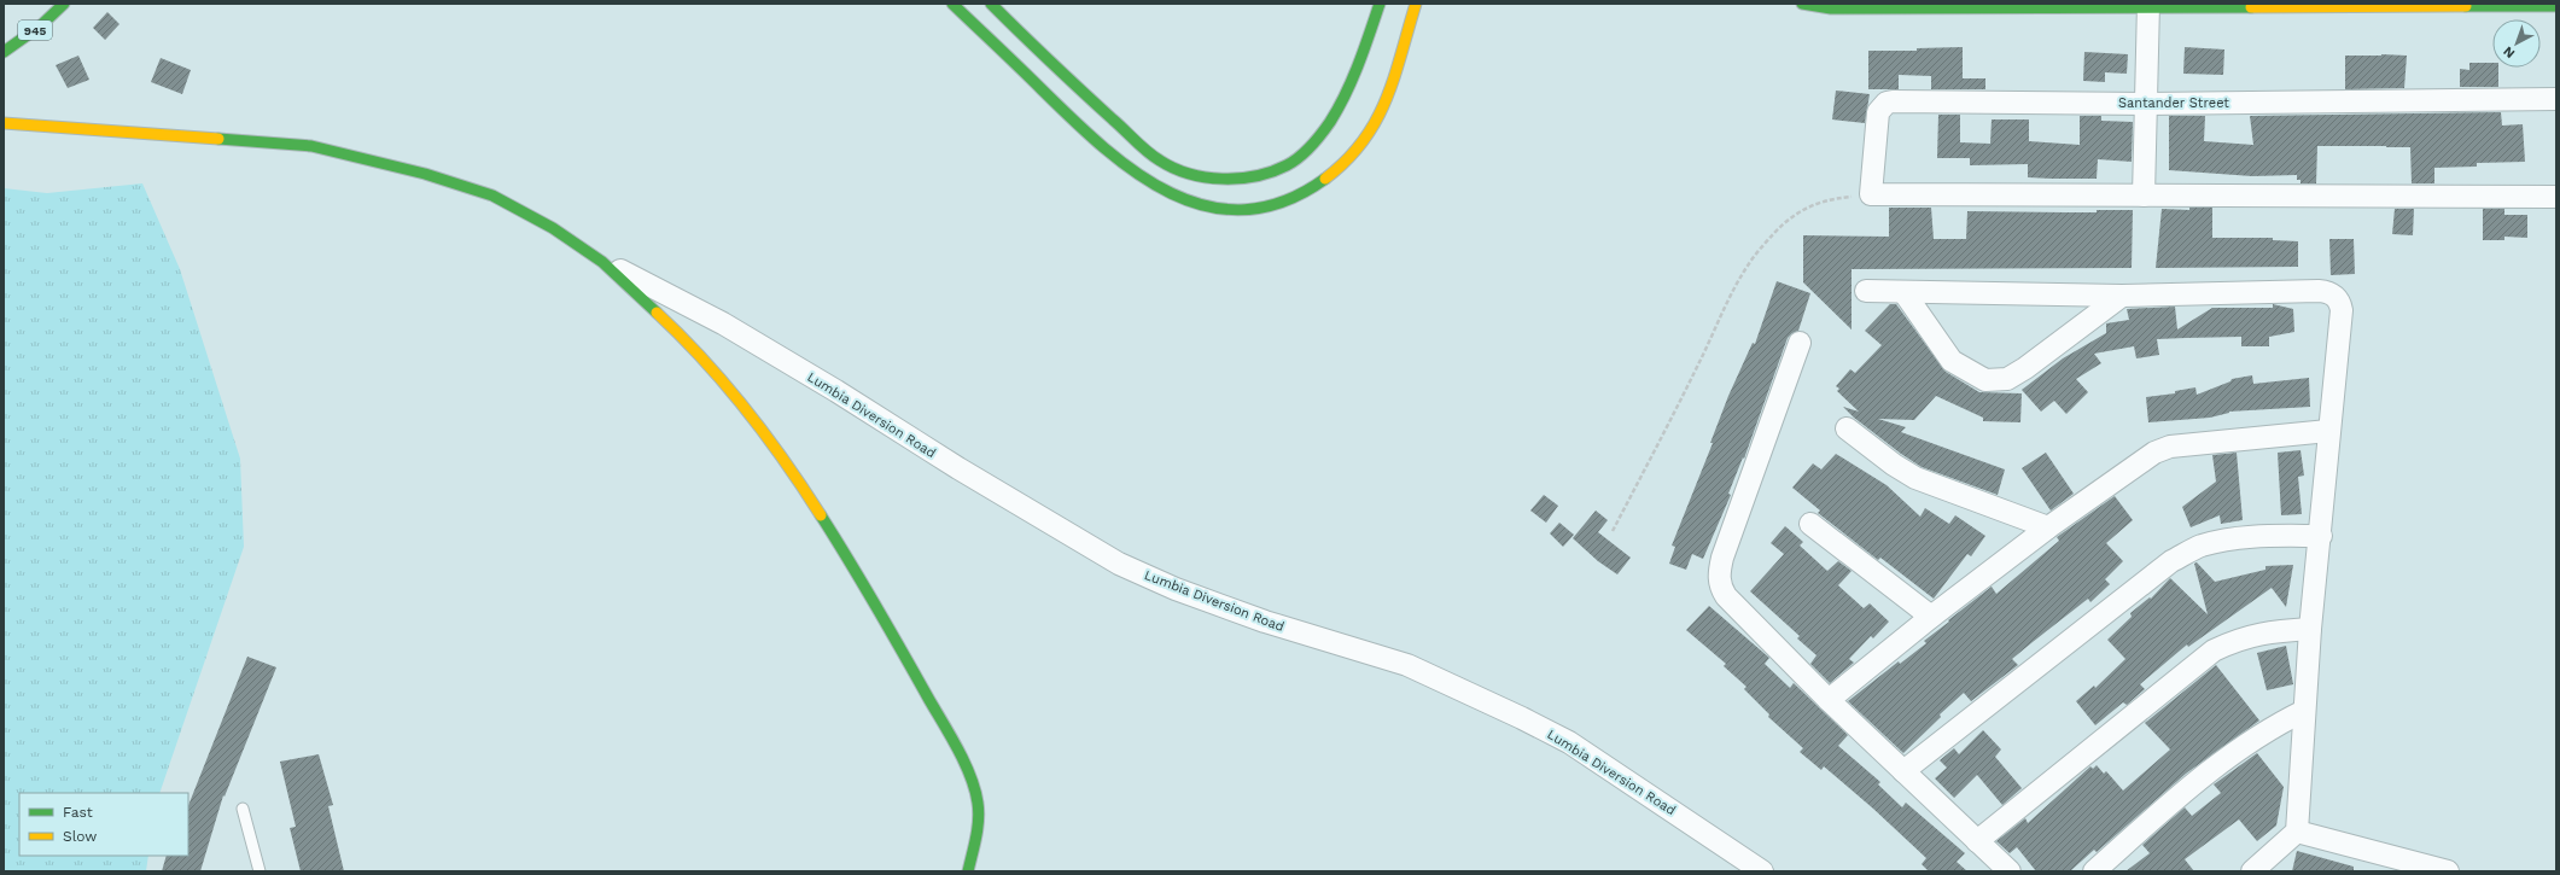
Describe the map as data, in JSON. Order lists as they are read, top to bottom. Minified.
{"streets":{"street":["945","Santander Street","Lumbia Diversion Road"]},"legend":["Fast","Slow"],"north":"bottom left"}
